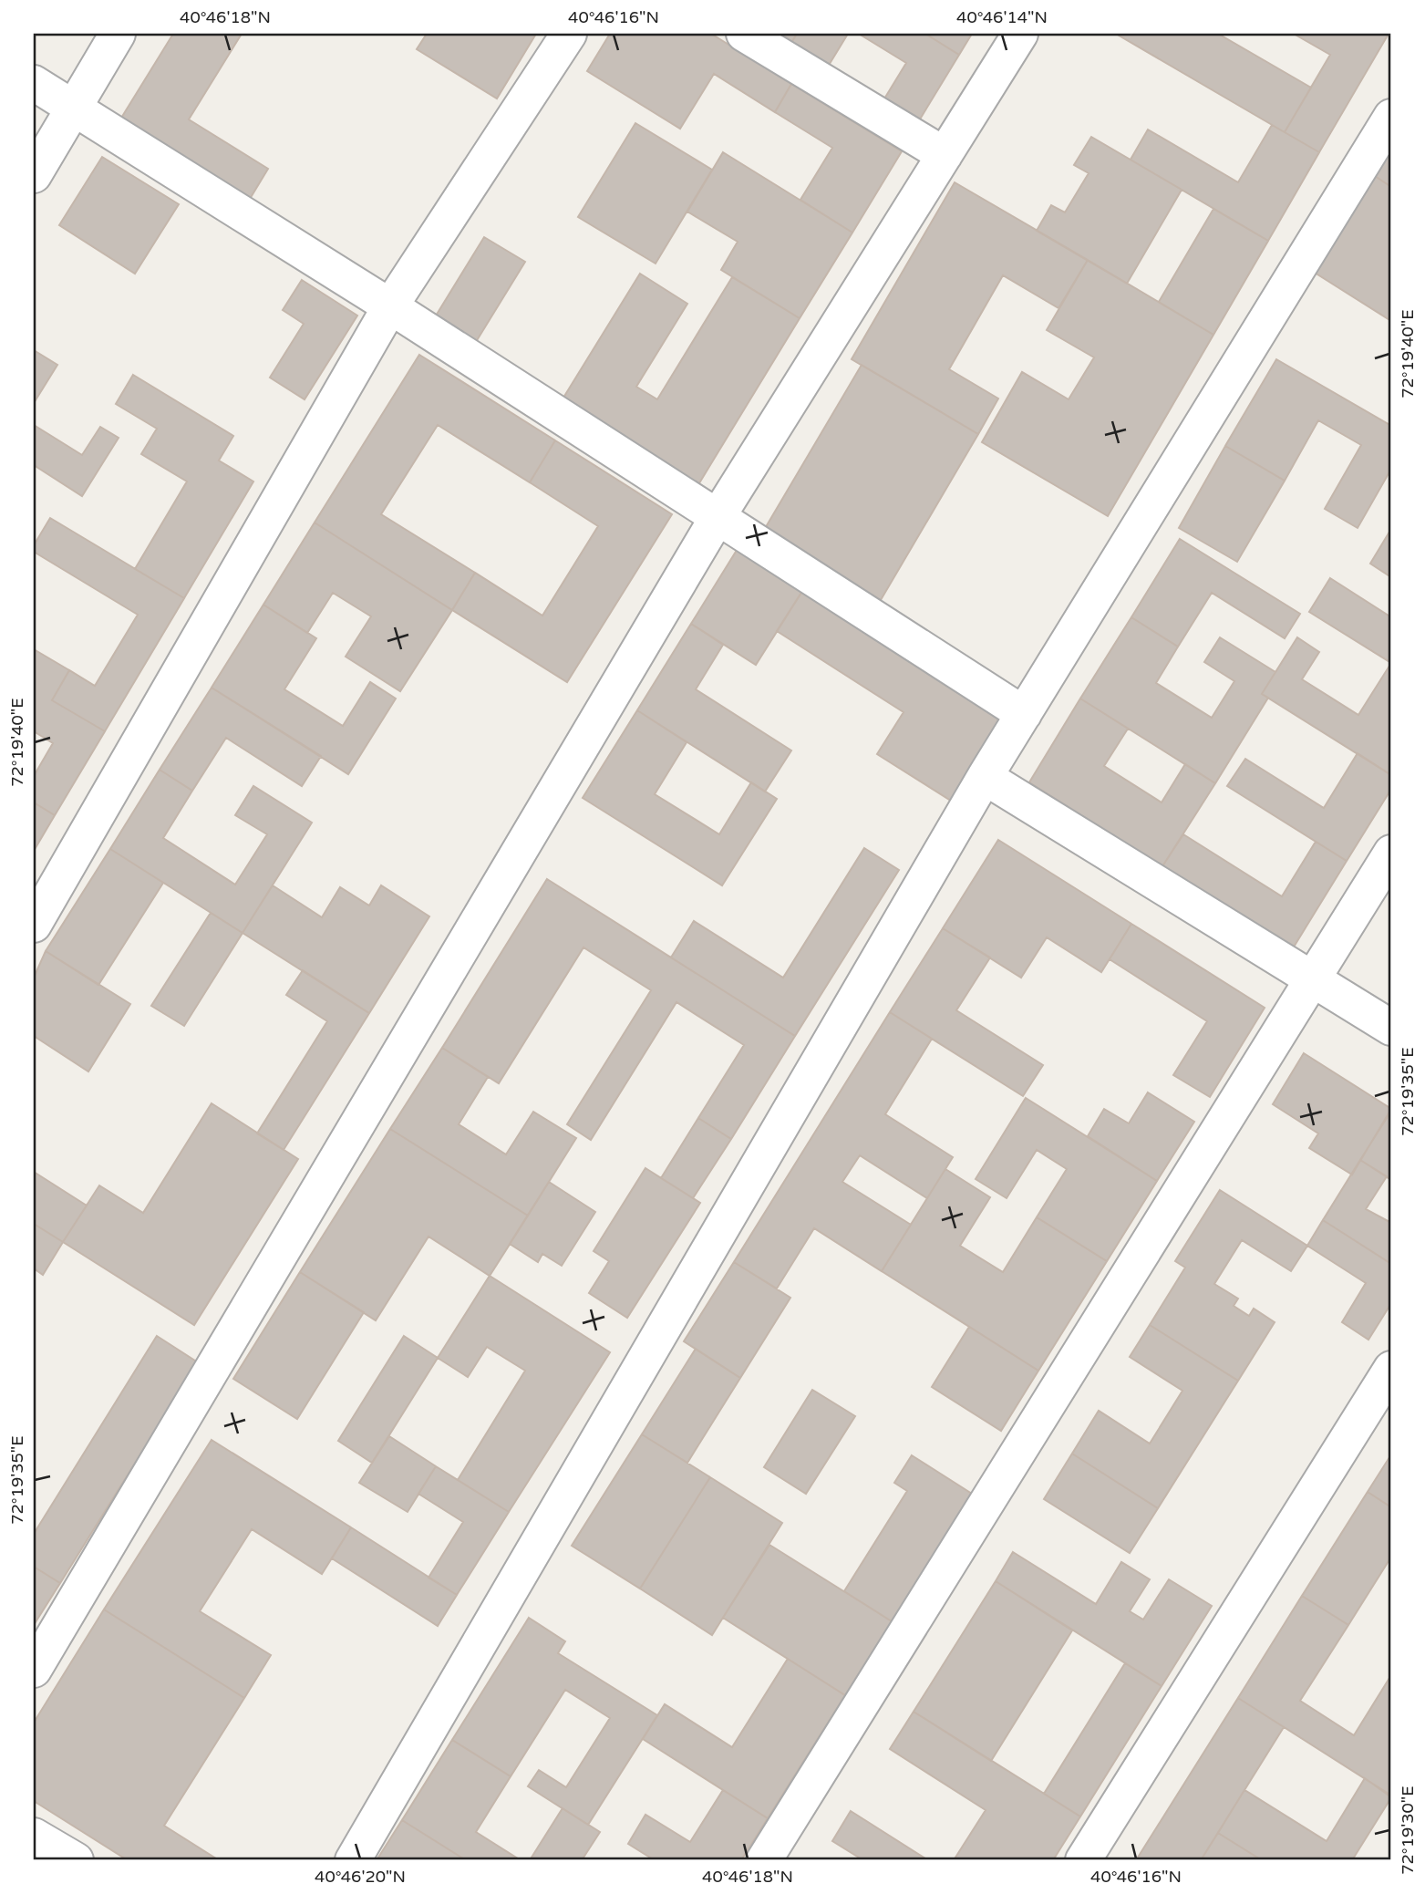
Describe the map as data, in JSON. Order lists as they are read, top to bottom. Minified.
{"coordinates":["40°46'18\"N","40°46'16\"N","40°46'14\"N","72°19'40\"E","72°19'35\"E","72°19'30\"E","40°46'20\"N"]}
